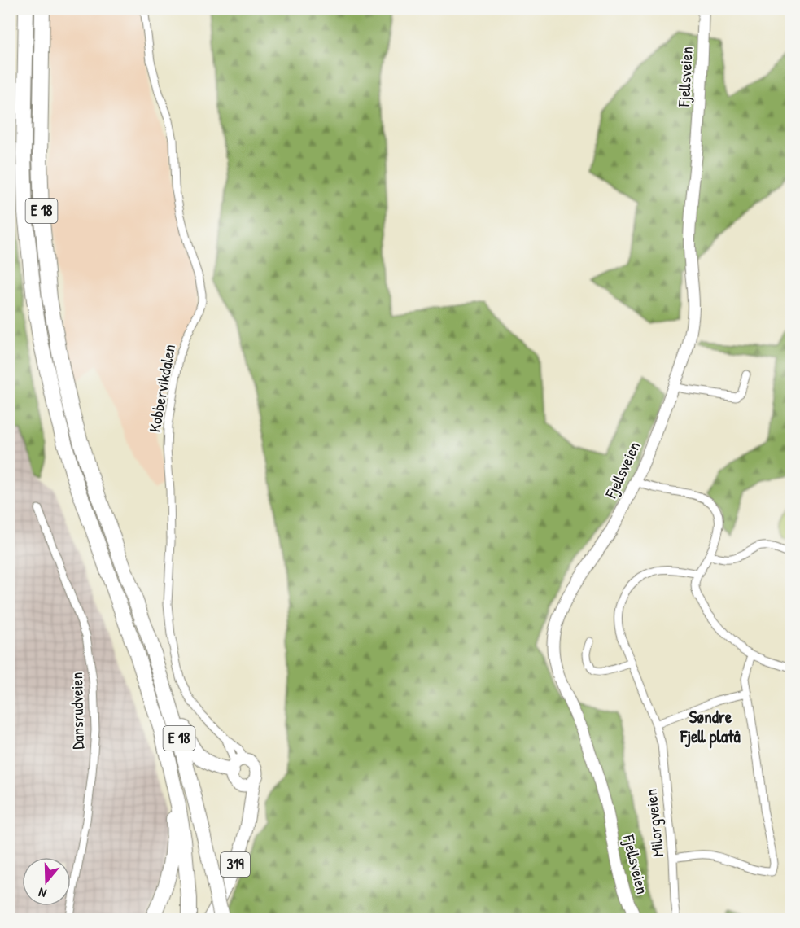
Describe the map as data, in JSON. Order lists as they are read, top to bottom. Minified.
{"streets":{"highway":["E 18"],"main road":["Fjellsveien","319"],"street":["Kobbervikdalen","Dansrudveien","Milorgveien"]},"crossings":[["E 18","Kobbervikdalen"],["E 18","319"],["Kobbervikdalen","319"]],"districts":["Søndre Fjell platå"],"north":"bottom"}
